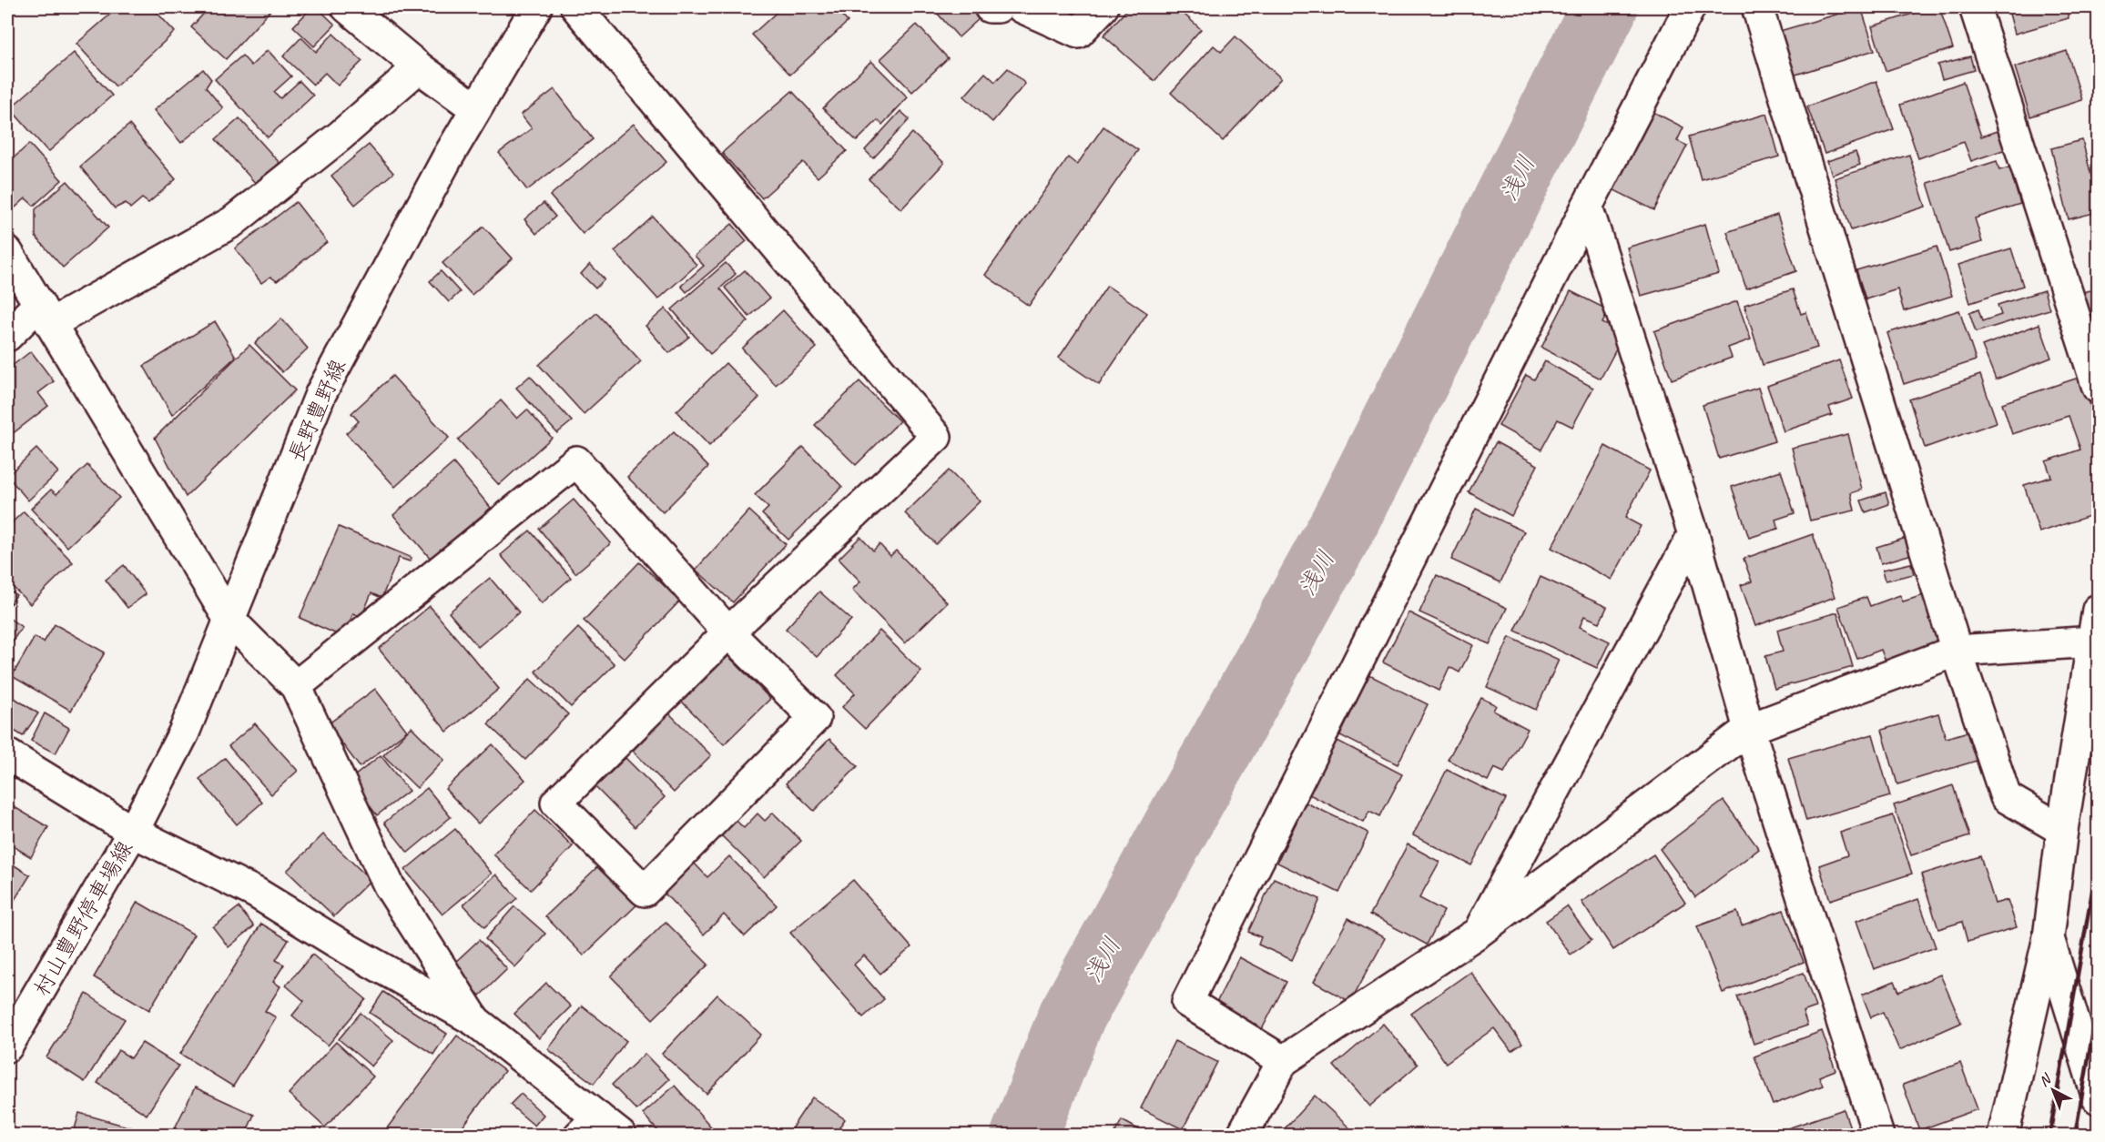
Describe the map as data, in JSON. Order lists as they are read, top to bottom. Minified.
{"streets":{"street":["長野豊野線","村山豊野停車場線"]},"crossings":[["長野豊野線","村山豊野停車場線"]],"water":["浅川"],"north":"top left"}
